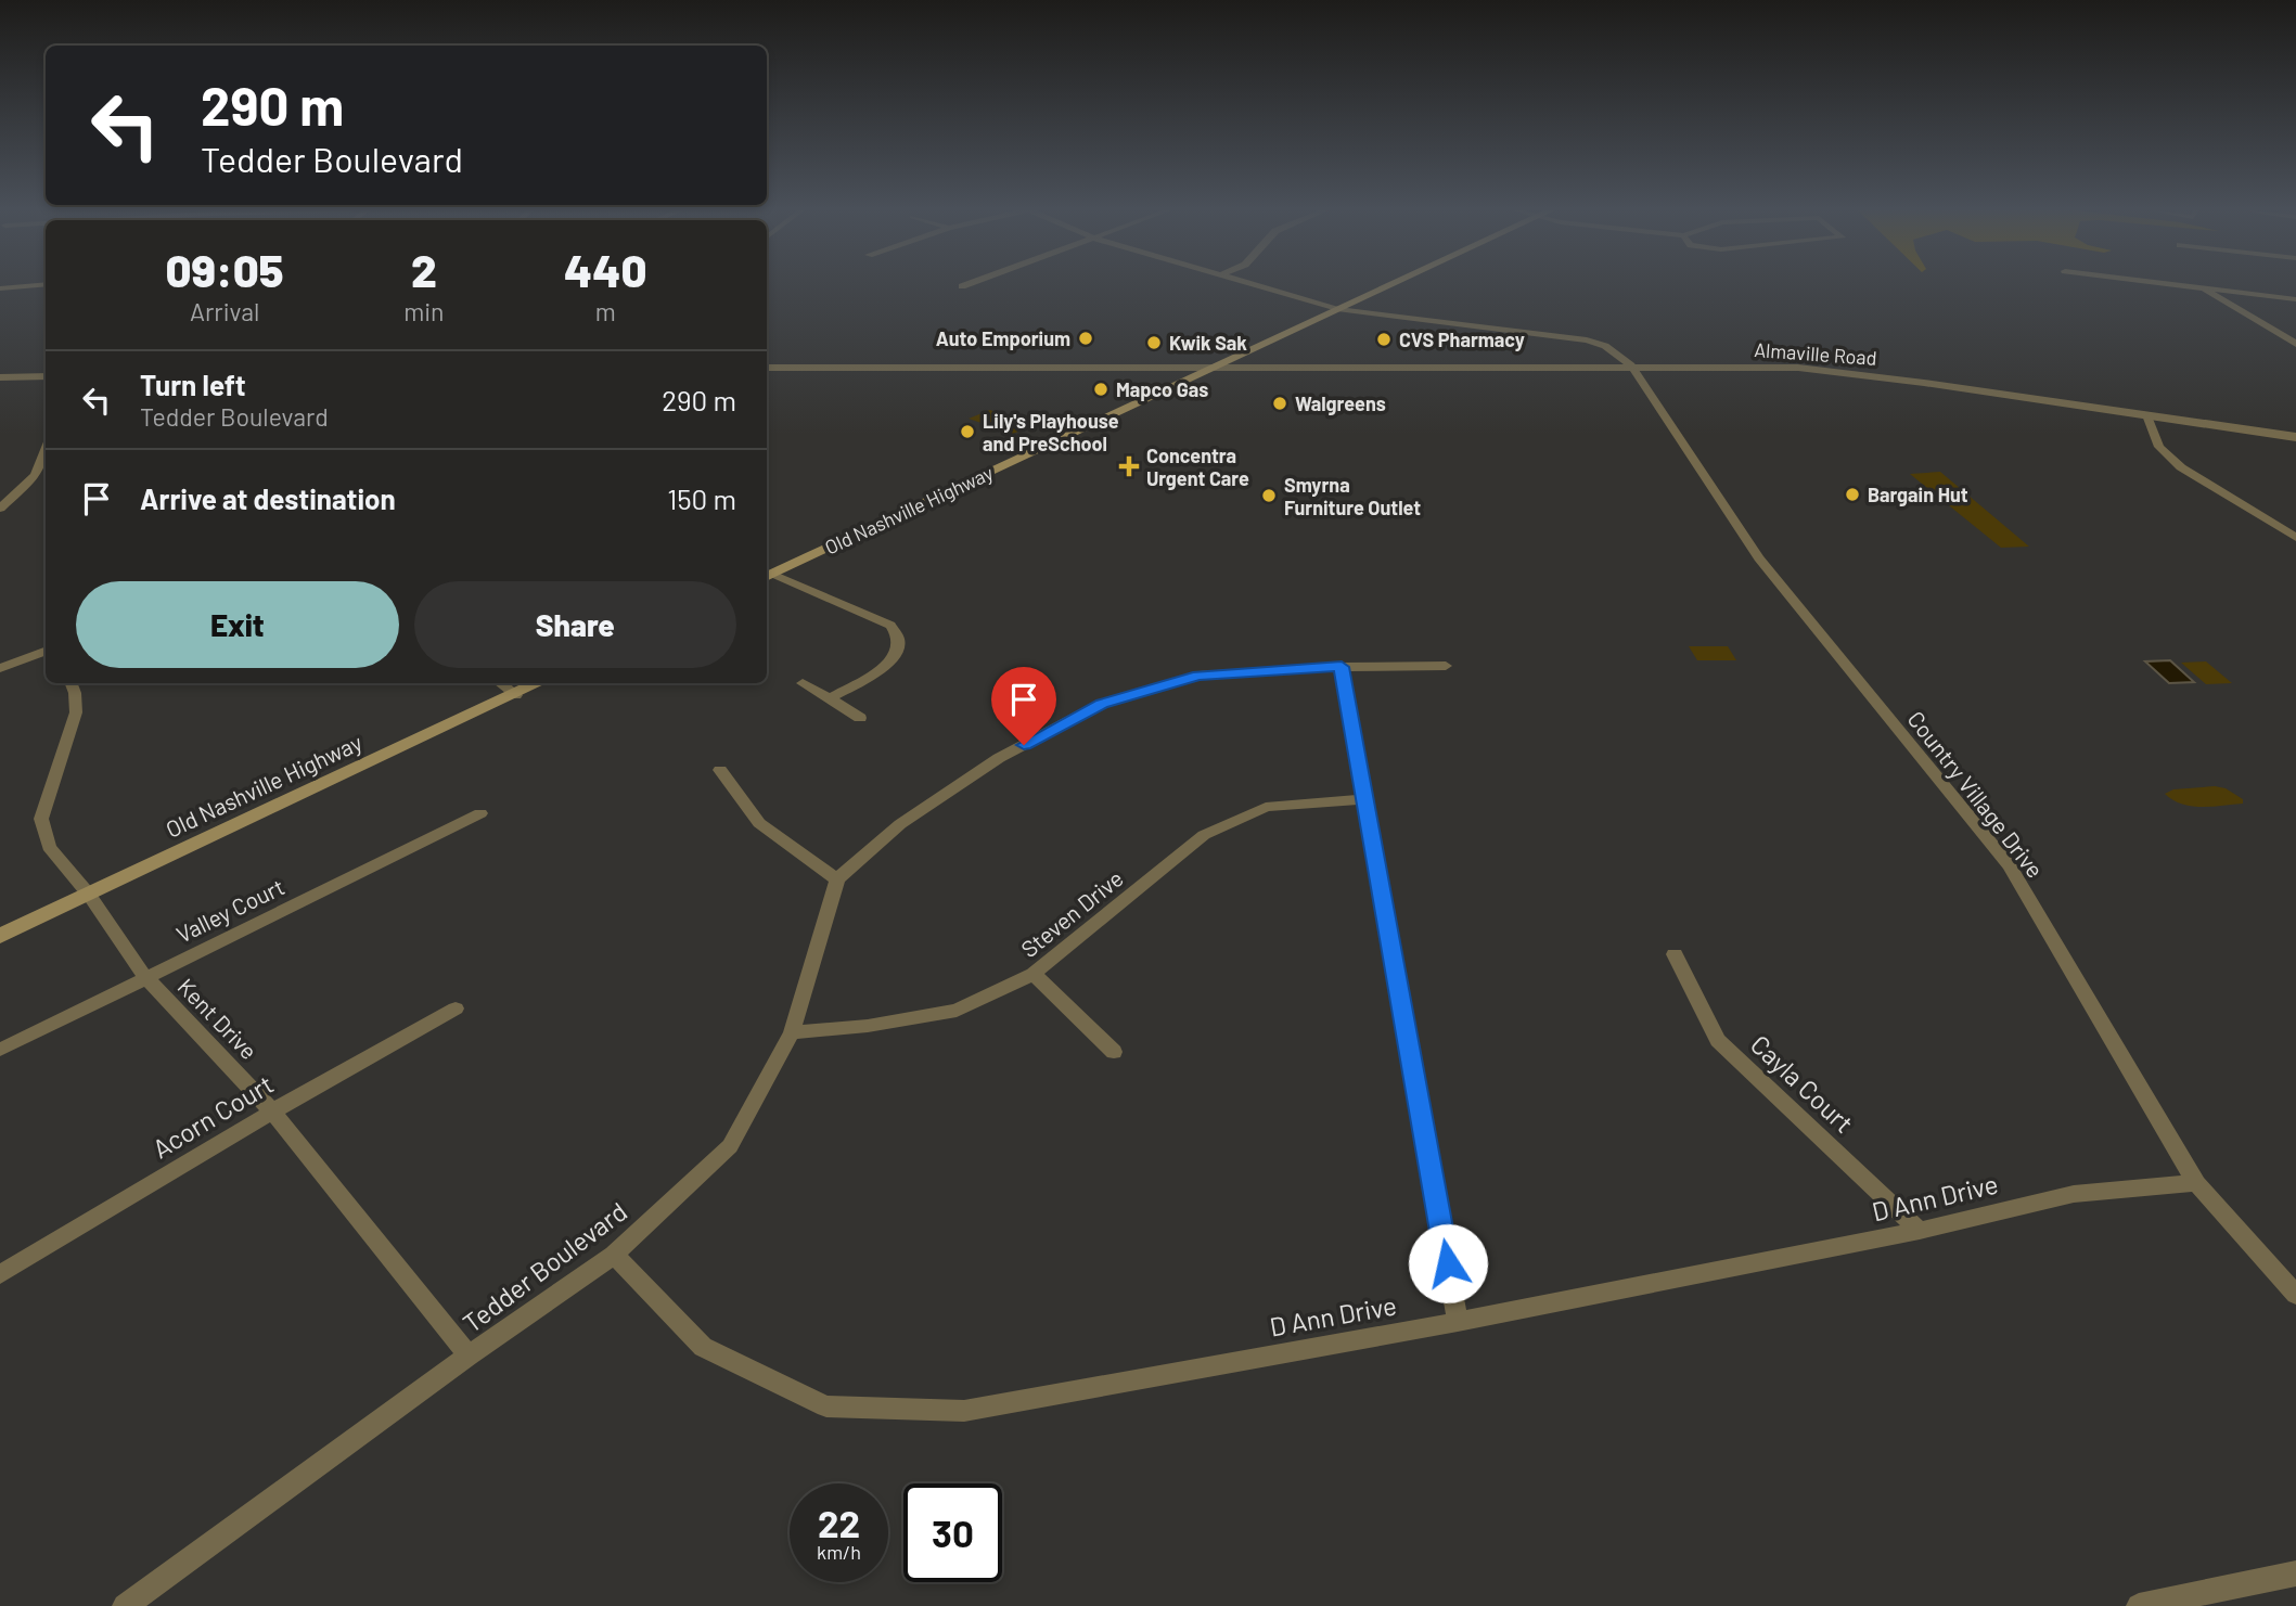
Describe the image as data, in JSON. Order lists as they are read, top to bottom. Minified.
{"streets":{"main road":["Old Nashville Highway"],"street":["Almaville Road","Country Village Drive","Valley Court","Steven Drive","Kent Drive","Cayla Court","Acorn Court","D Ann Drive","Tedder Boulevard"]},"crossings":[["Almaville Road","Old Nashville Highway"],["Almaville Road","Country Village Drive"],["Old Nashville Highway","Kent Drive"],["Country Village Drive","D Ann Drive"],["Valley Court","Kent Drive"],["Steven Drive","Tedder Boulevard"],["Kent Drive","Acorn Court"],["Kent Drive","Tedder Boulevard"],["Cayla Court","D Ann Drive"],["D Ann Drive","Tedder Boulevard"]],"places":{"other":["Auto Emporium","CVS Pharmacy","Kwik Sak","Mapco Gas","Walgreens","Lily's Playhouse and PreSchool","Bargain Hut","Smyrna Furniture Outlet"],"health":["Concentra Urgent Care"]},"page":{"turn":["290 m","Tedder Boulevard"],"eta":["09:05","Arrival","2","min","440","m"],"list":[{"name":"Turn left","note":"Tedder Boulevard","value":"290 m"},{"name":"Arrive at destination","value":"150 m"}],"buttons":["Exit","Share"],"speed":"22 km/h","limit":"30"}}
